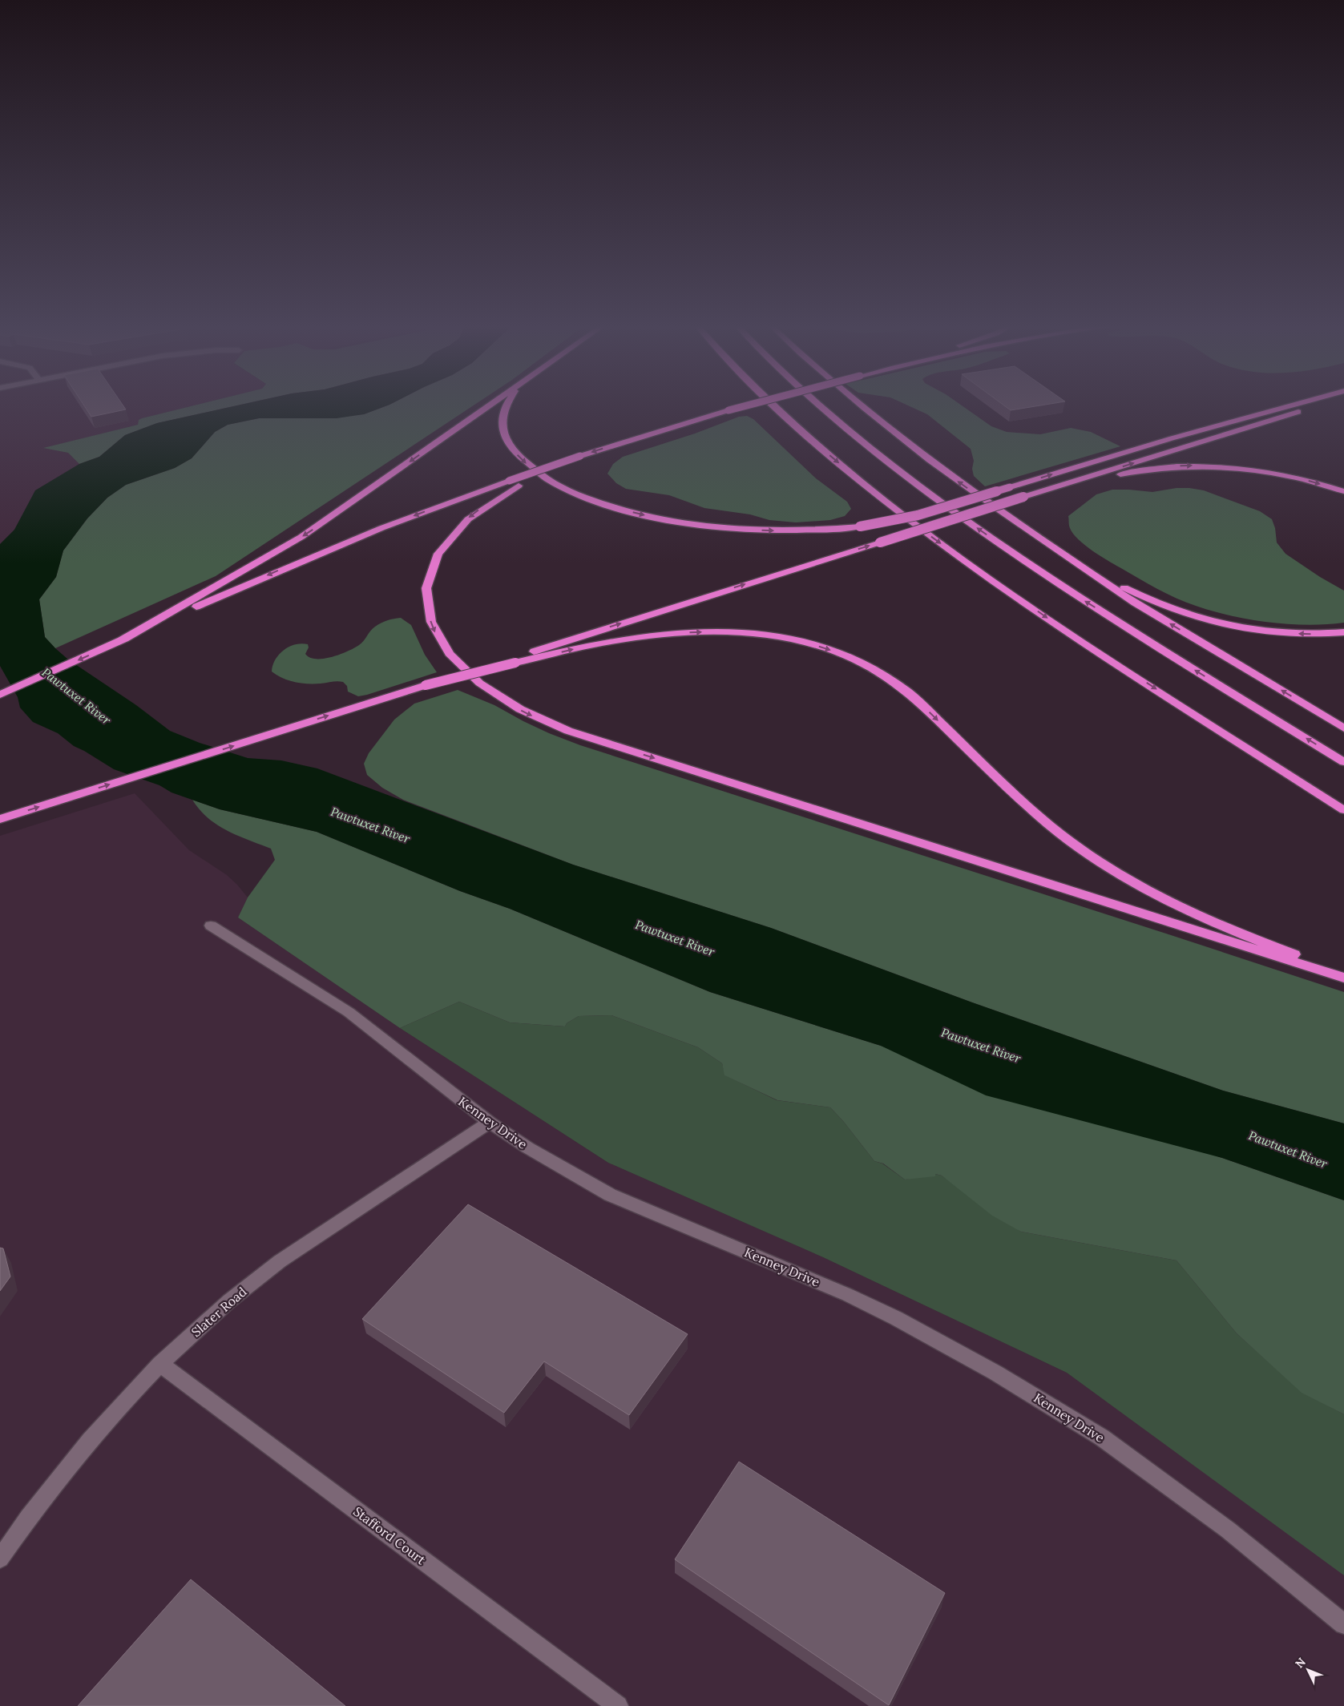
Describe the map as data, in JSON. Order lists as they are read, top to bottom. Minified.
{"streets":{"street":["Kenney Drive","Slater Road","Stafford Court"]},"crossings":[["Kenney Drive","Slater Road"],["Slater Road","Stafford Court"]],"water":["Pawtuxet River"],"north":"top left"}
